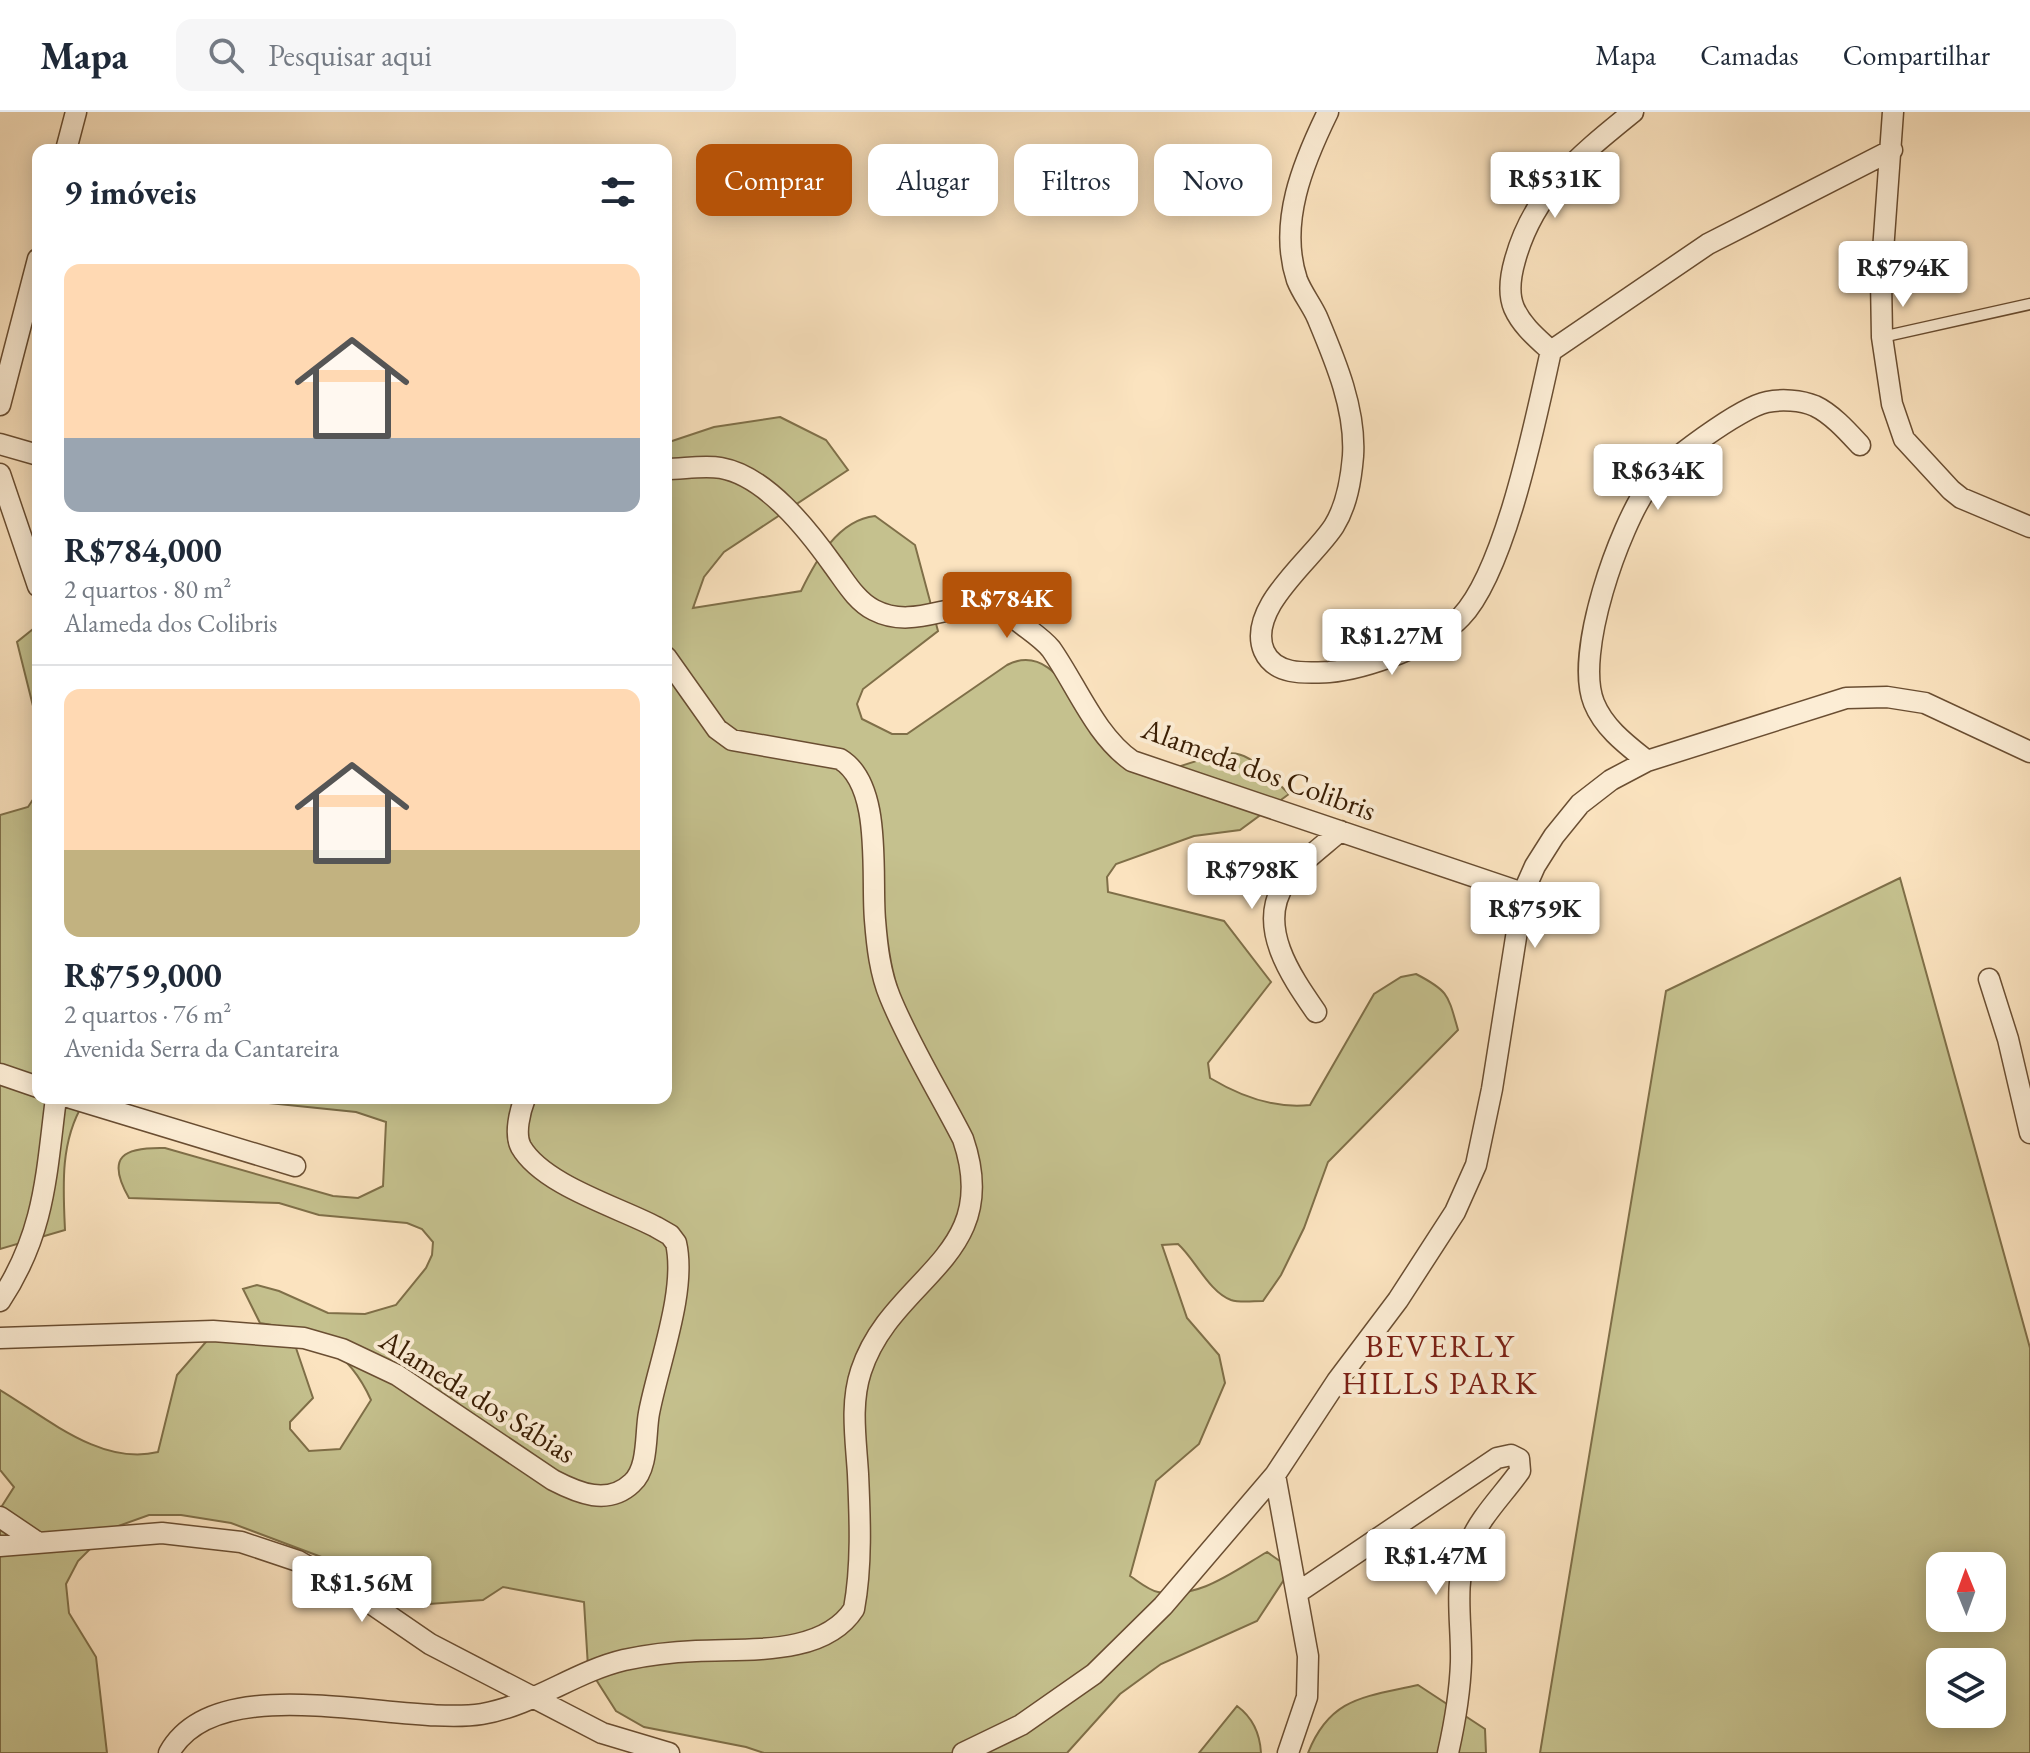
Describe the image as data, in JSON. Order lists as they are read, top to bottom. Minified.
{"streets":{"street":["Alameda dos Colibris","Alameda dos Sábias"]},"districts":["BEVERLY HILLS PARK"],"north":"top","page":{"header":"Mapa","search":"Pesquisar aqui","nav":["Mapa","Camadas","Compartilhar"],"chip":["Comprar","Alugar","Filtros","Novo"],"heading":"9 imóveis","price":["R$531K","R$794K","R$634K","R$784K","R$1.27M","R$798K","R$759K","R$1.47M","R$1.56M"],"list":[{"name":"R$784,000","note":"2 quartos · 80 m² · Alameda dos Colibris"},{"name":"R$759,000","note":"2 quartos · 76 m² · Avenida Serra da Cantareira"}]}}
